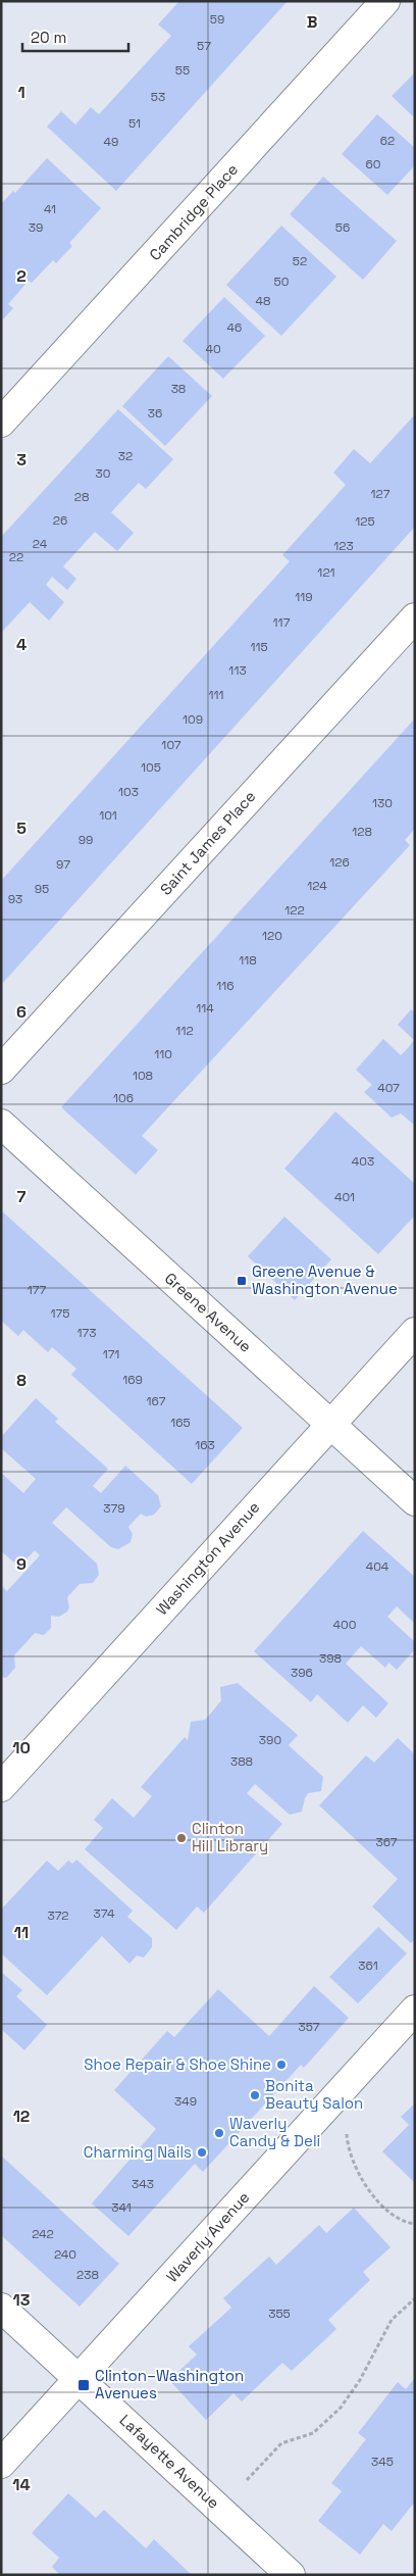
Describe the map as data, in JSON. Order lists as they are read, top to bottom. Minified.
{"streets":{"street":["Cambridge Place","Saint James Place","Greene Avenue","Washington Avenue","Waverly Avenue","Lafayette Avenue"]},"crossings":[["Greene Avenue","Washington Avenue"],["Waverly Avenue","Lafayette Avenue"]],"places":{"transit":["Greene Avenue & Washington Avenue","Clinton–Washington Avenues"],"other":["Clinton Hill Library","Shoe Repair & Shoe Shine","Bonita Beauty Salon","Waverly Candy & Deli","Charming Nails"]},"house_numbers":["59","57","55","53","51","62","49","60","41","39","56","52","50","48","46","40","38","36","32","30","127","28","26","125","24","123","22","121","119","117","115","113","111","109","107","105","103","130","101","128","99","126","97","124","95","93","122","120","118","116","114","112","110","108","407","106","403","401","177","175","173","171","169","167","165","163","379","404","400","398","396","390","388","367","374","372","361","357","349","343","341","242","240","238","355","345"],"scale_bar":"20 m","grid":{"columns":["B"],"rows":["1","2","3","4","5","6","7","8","9","10","11","12","13","14"]}}
